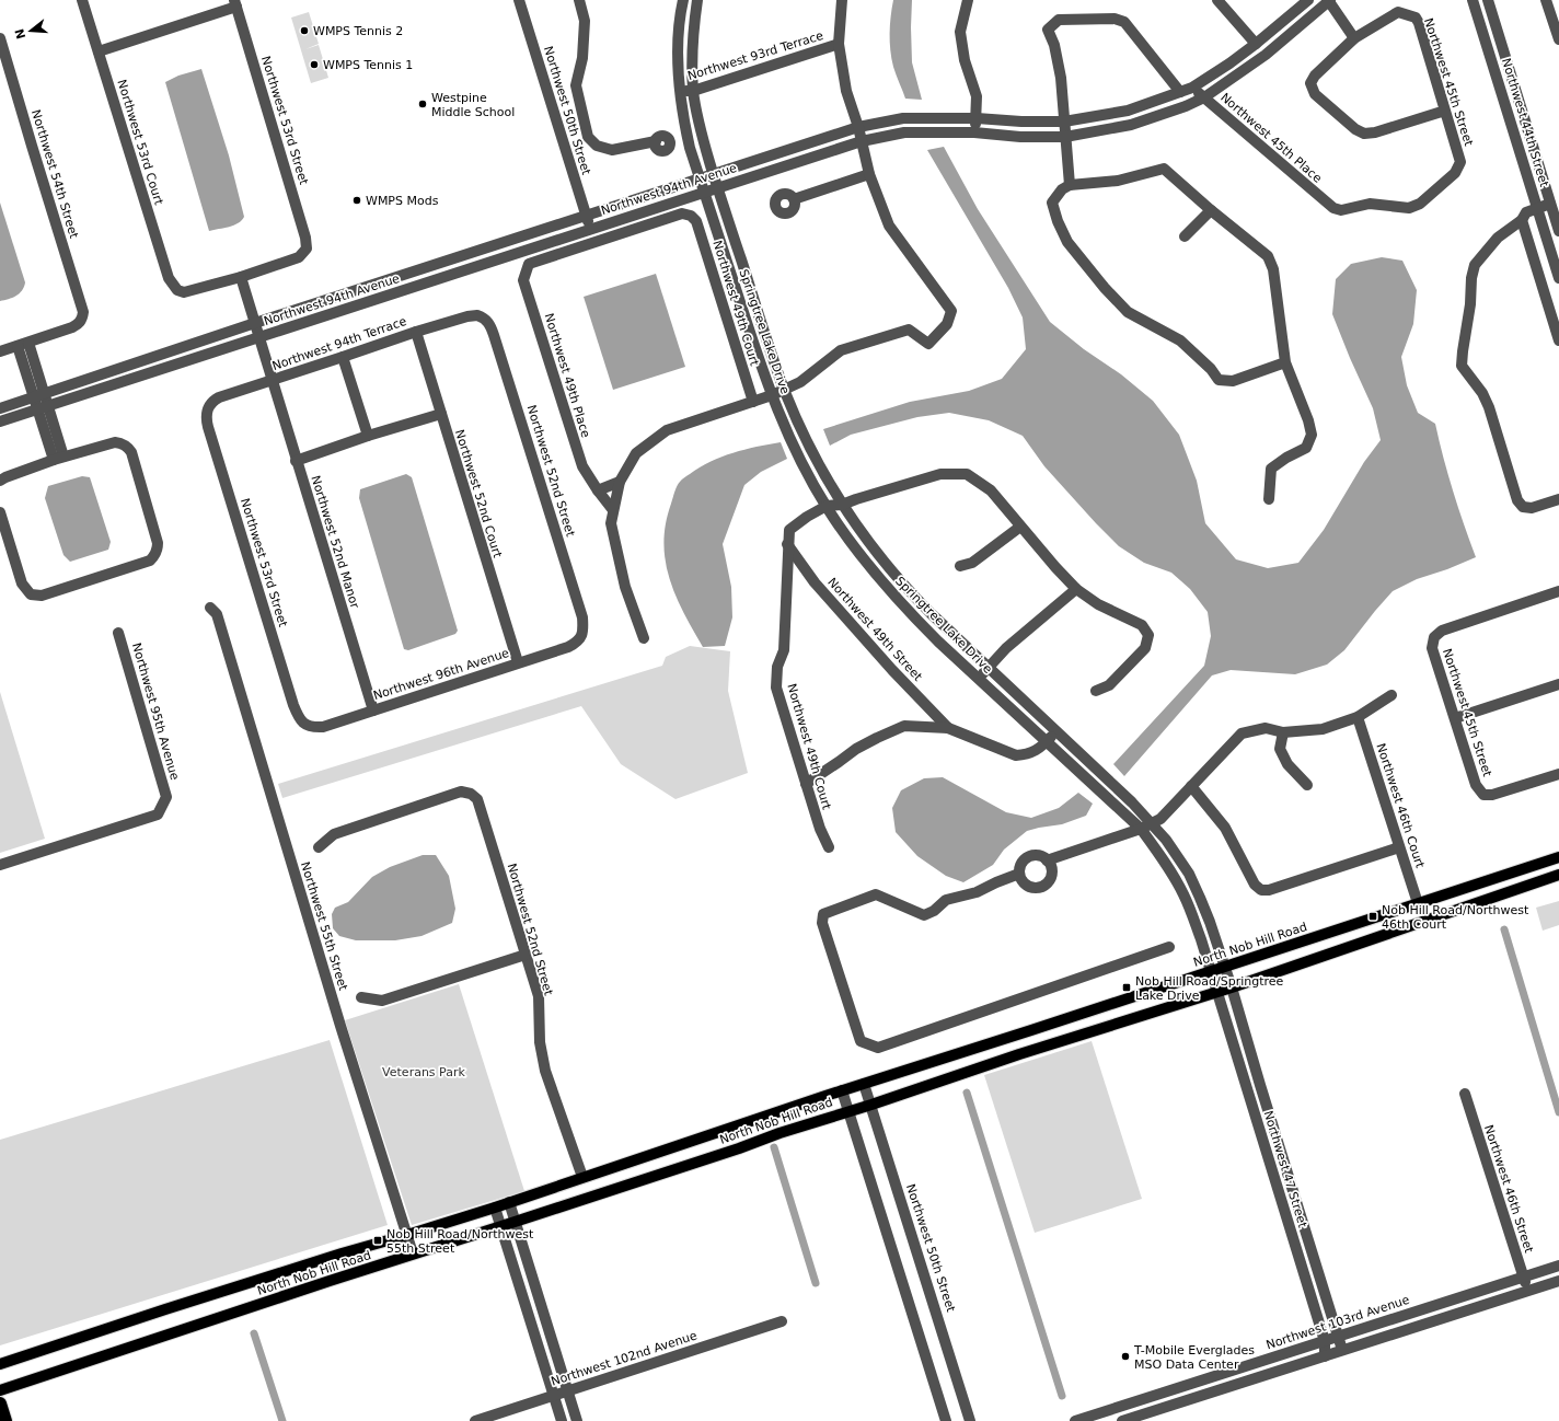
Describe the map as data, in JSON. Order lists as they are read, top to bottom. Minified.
{"streets":{"main road":["North Nob Hill Road"],"street":["Northwest 93rd Terrace","Northwest 45th Street","Northwest 50th Street","Northwest 53rd Street","Northwest 44th Street","Northwest 45th Place","Northwest 53rd Court","Northwest 54th Street","Northwest 94th Avenue","Northwest 49th Court","Springtree Lake Drive","Northwest 94th Terrace","Northwest 49th Place","Northwest 52nd Street","Northwest 52nd Court","Northwest 52nd Manor","Northwest 49th Street","Northwest 96th Avenue","Northwest 95th Avenue","Northwest 46th Court","Northwest 55th Street","Northwest 47 Street","Northwest 46th Street","Northwest 103rd Avenue","Northwest 102nd Avenue"]},"crossings":[["Northwest 93rd Terrace","Springtree Lake Drive"],["Northwest 45th Street","Northwest 45th Place"],["Northwest 50th Street","Northwest 94th Avenue"],["Northwest 50th Street","North Nob Hill Road"],["Northwest 53rd Street","Northwest 53rd Court"],["Northwest 53rd Street","Northwest 94th Terrace"],["Northwest 53rd Street","Northwest 52nd Manor"],["Northwest 53rd Street","Northwest 96th Avenue"],["Northwest 45th Place","Northwest 94th Avenue"],["Northwest 53rd Court","Northwest 52nd Manor"],["Northwest 94th Avenue","Springtree Lake Drive"],["Northwest 94th Avenue","Northwest 52nd Manor"],["Northwest 49th Court","Springtree Lake Drive"],["Northwest 49th Court","Northwest 49th Place"],["Northwest 49th Court","Northwest 49th Street"],["Springtree Lake Drive","North Nob Hill Road"],["Springtree Lake Drive","Northwest 47 Street"],["Northwest 94th Terrace","Northwest 52nd Street"],["Northwest 94th Terrace","Northwest 52nd Court"],["Northwest 94th Terrace","Northwest 52nd Manor"],["Northwest 52nd Street","Northwest 96th Avenue"],["Northwest 52nd Street","North Nob Hill Road"],["Northwest 52nd Court","Northwest 96th Avenue"],["Northwest 52nd Manor","Northwest 96th Avenue"],["Northwest 46th Court","North Nob Hill Road"],["Northwest 55th Street","North Nob Hill Road"],["North Nob Hill Road","Northwest 47 Street"],["Northwest 47 Street","Northwest 103rd Avenue"],["Northwest 46th Street","Northwest 103rd Avenue"]],"parks":["Veterans Park"],"places":{"other":["WMPS Tennis 2","WMPS Tennis 1","Westpine Middle School","WMPS Mods","T-Mobile Everglades MSO Data Center"],"transit":["Nob Hill Road/Northwest 46th Court","Nob Hill Road/Springtree Lake Drive","Nob Hill Road/Northwest 55th Street"]},"north":"left"}
